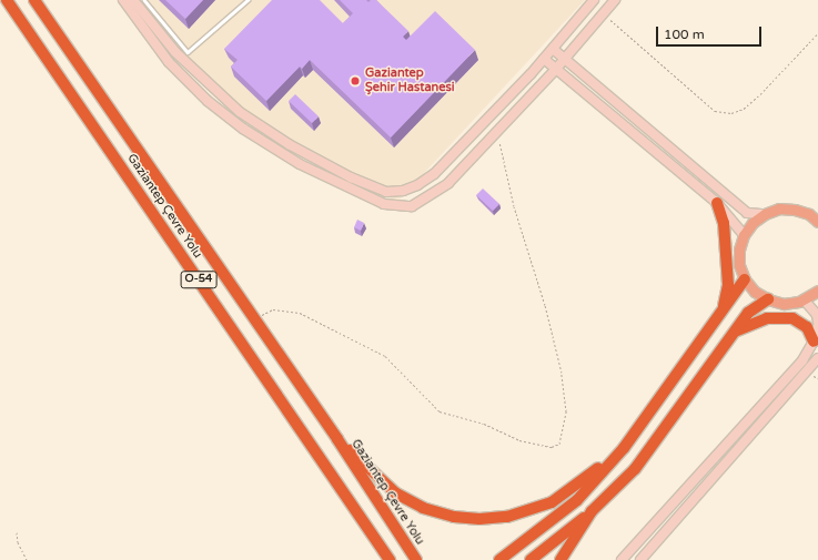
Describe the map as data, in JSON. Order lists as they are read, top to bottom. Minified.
{"streets":{"highway":["Gaziantep Çevre Yolu","O-54"]},"places":["Gaziantep Şehir Hastanesi"],"scale_bar":"100 m"}
